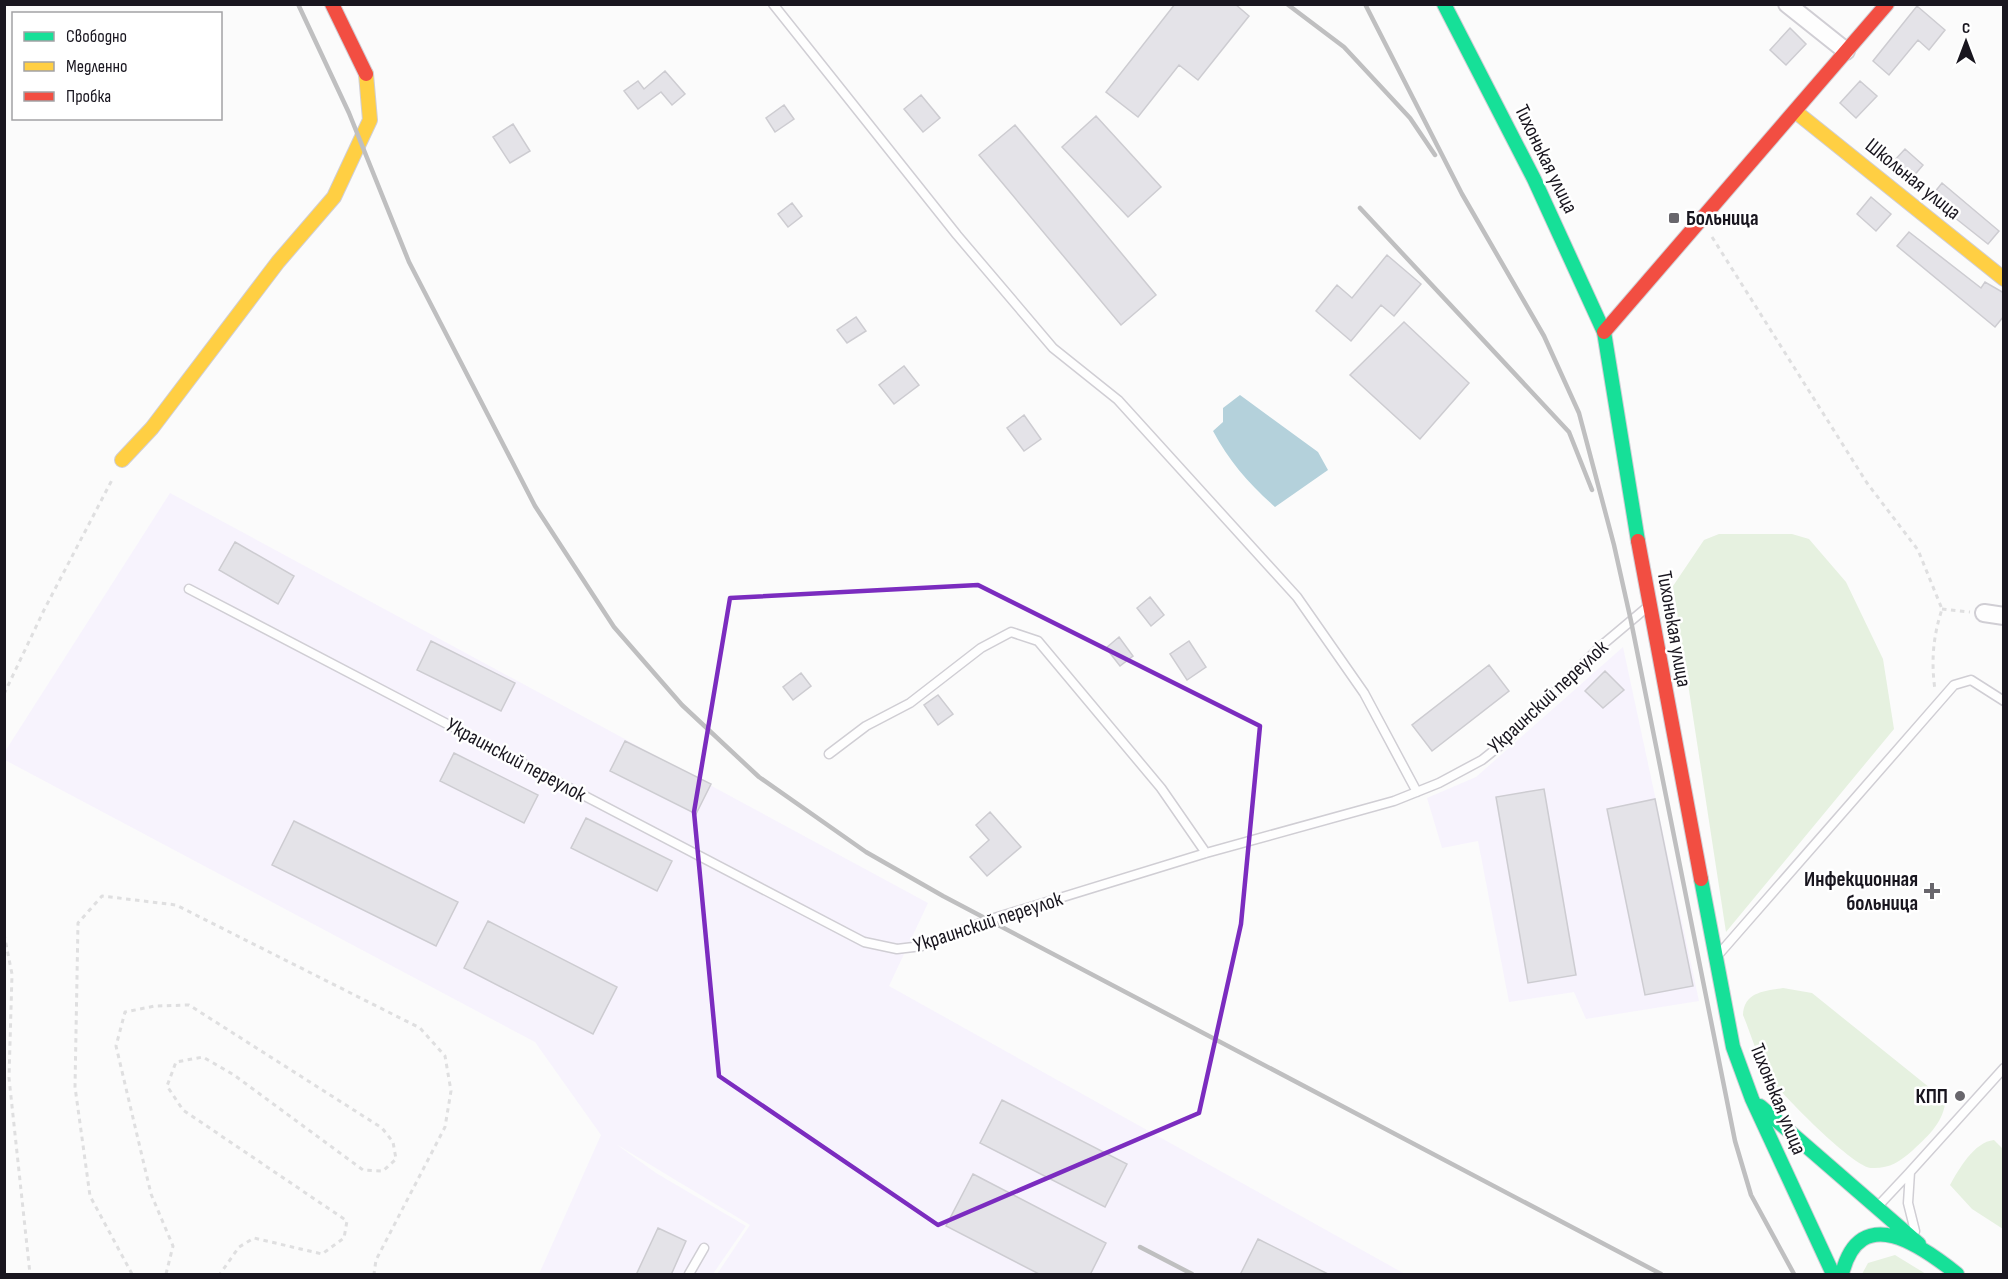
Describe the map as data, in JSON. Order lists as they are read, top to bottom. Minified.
{"streets":{"street":["Тихонькая улица","Школьная улица"],"lane":["Украинский переулок"]},"crossings":[["Тихонькая улица","Украинский переулок"]],"places":{"transit":["Больница"],"health":["Инфекционная больница"],"other":["КПП"]},"legend":["Свободно","Медленно","Пробка"],"north":"top"}
